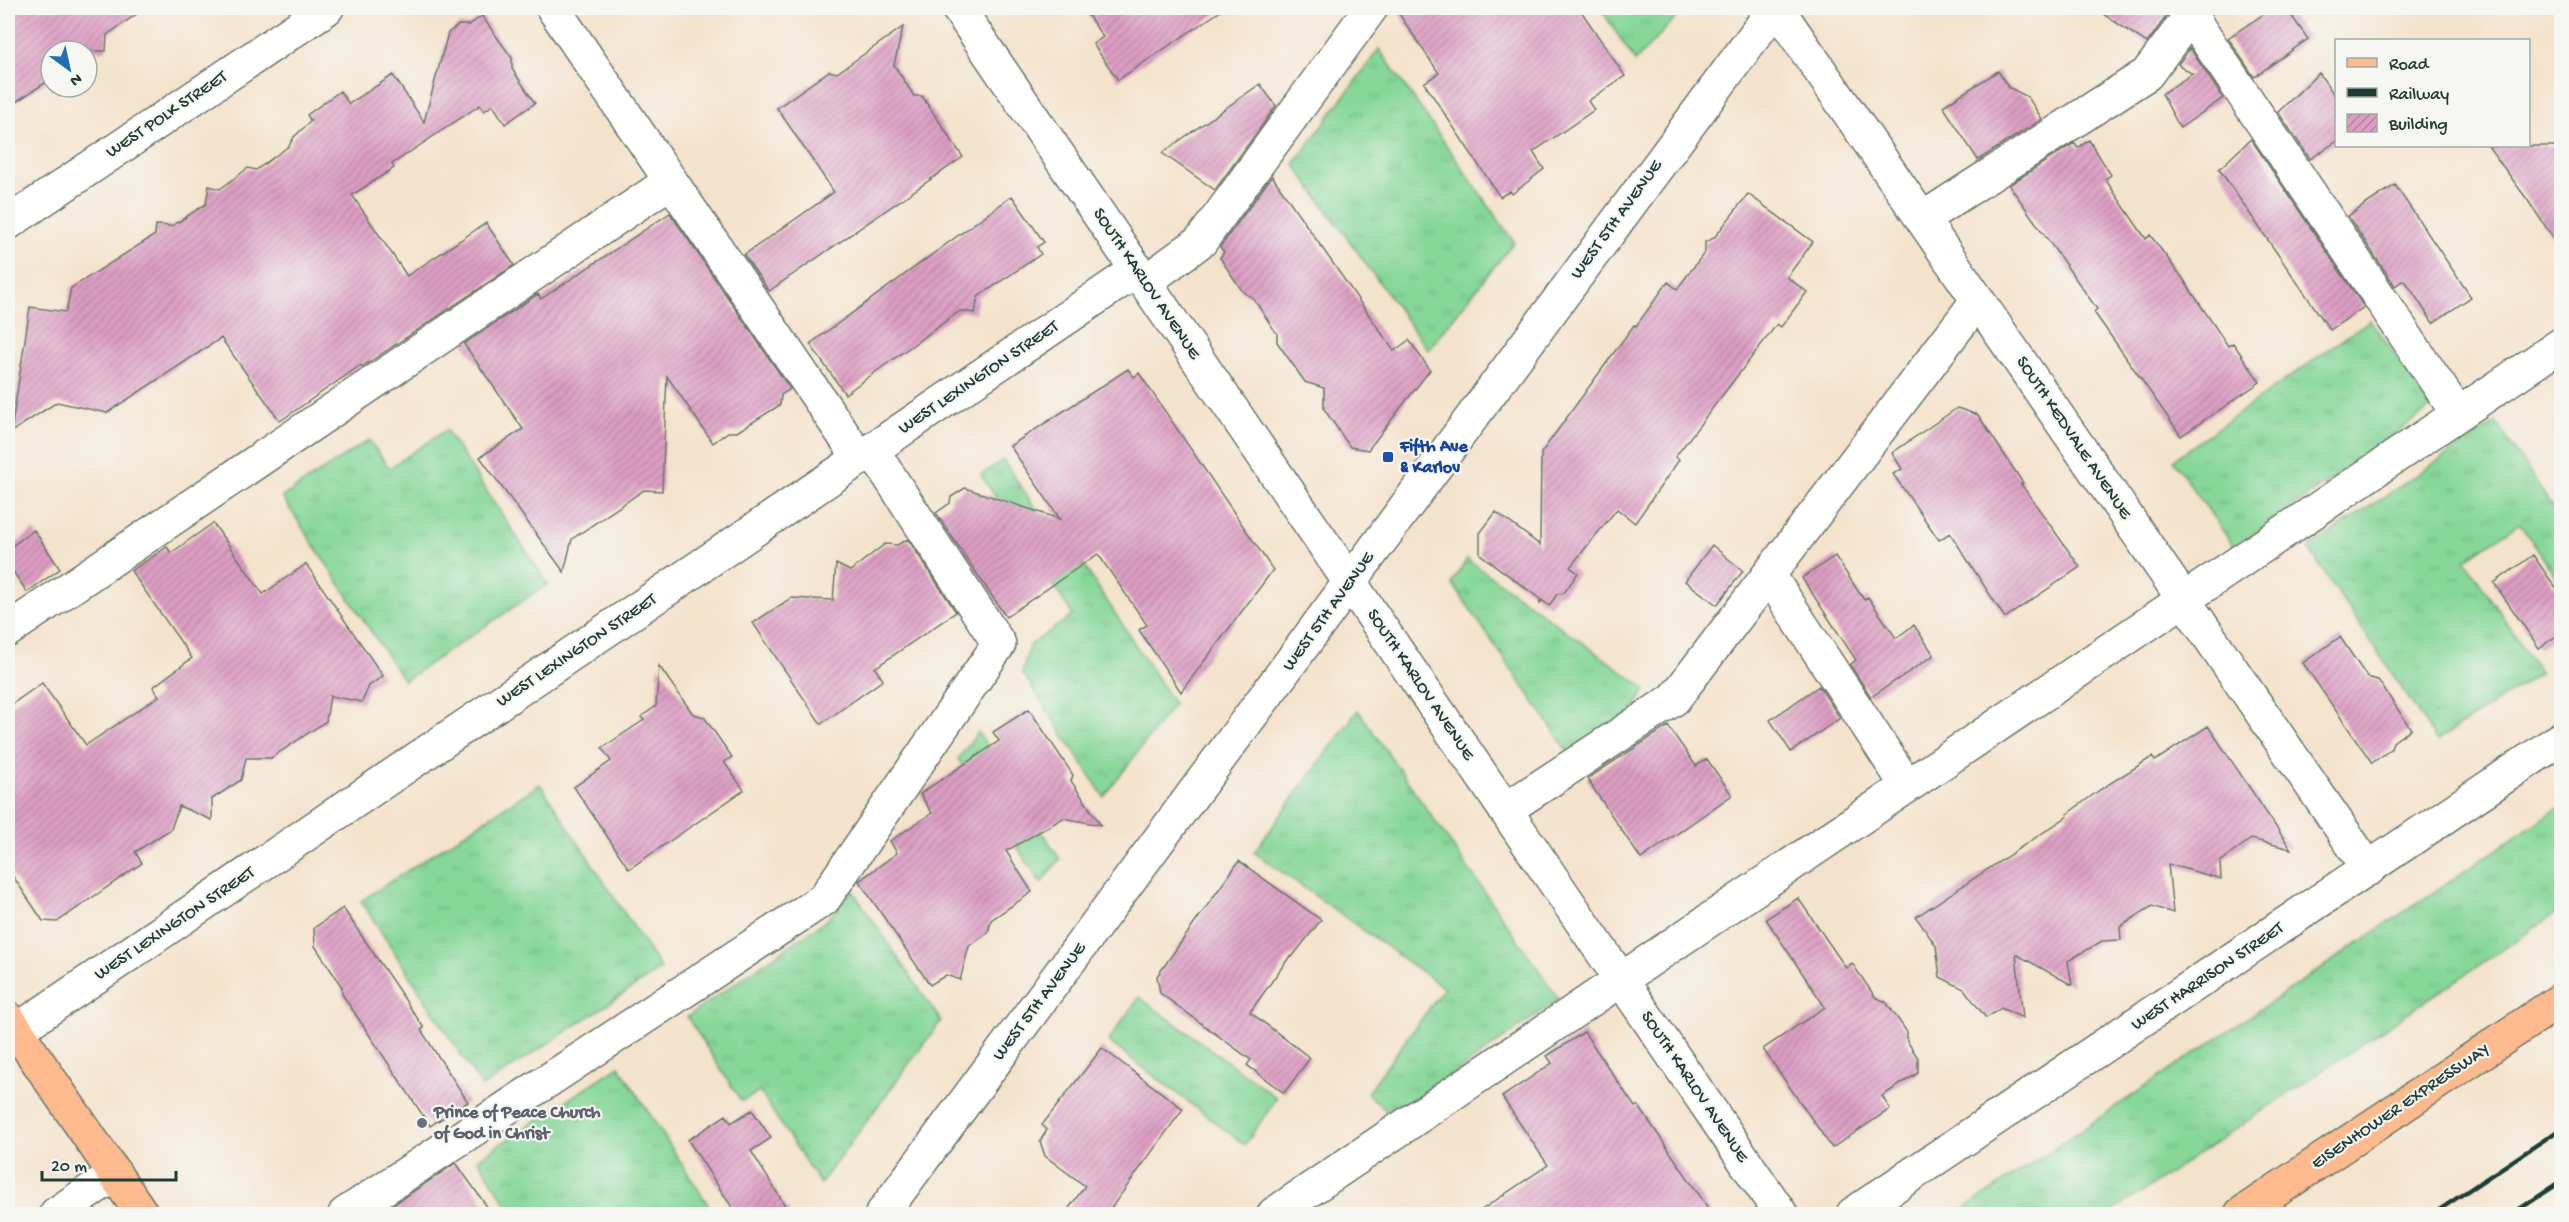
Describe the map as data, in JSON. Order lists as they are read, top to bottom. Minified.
{"streets":{"main road":["EISENHOWER EXPRESSWAY"],"street":["WEST POLK STREET","WEST 5TH AVENUE","SOUTH KARLOV AVENUE","WEST LEXINGTON STREET","SOUTH KEDVALE AVENUE","WEST HARRISON STREET"]},"crossings":[["WEST 5TH AVENUE","SOUTH KARLOV AVENUE"],["WEST 5TH AVENUE","SOUTH KEDVALE AVENUE"],["SOUTH KARLOV AVENUE","WEST LEXINGTON STREET"],["SOUTH KEDVALE AVENUE","WEST HARRISON STREET"]],"places":{"transit":["Fifth Ave & Karlov"],"other":["Prince of Peace Church of God in Christ"]},"legend":["Road","Railway","Building"],"scale_bar":"20 m","north":"bottom right"}
